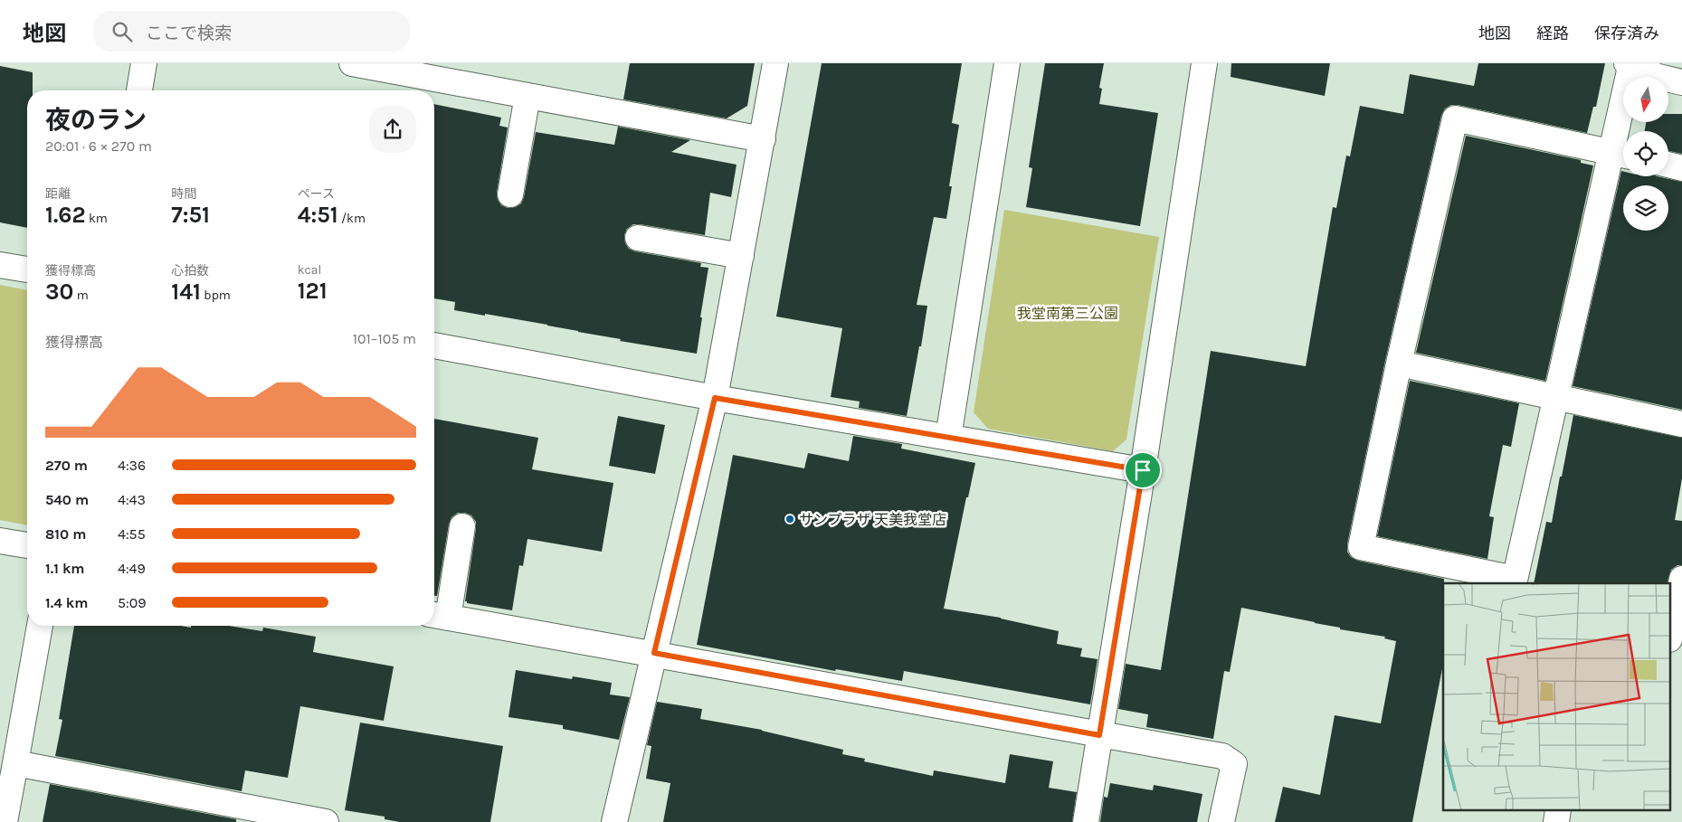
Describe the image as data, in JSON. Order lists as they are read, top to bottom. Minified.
{"parks":["我堂南第三公園"],"places":["サンプラザ 天美我堂店"],"north":"bottom","page":{"header":"地図","search":"ここで検索","nav":["地図","経路","保存済み"],"heading":["夜のラン","20:01 · 6 × 270 m"],"stats":[["距離","1.62 km"],["時間","7:51"],["ペース","4:51 /km"],["獲得標高","30 m"],["心拍数","141 bpm"],["kcal","121"]],"chart":["獲得標高","101–105 m"],"list":[{"name":"270 m","note":"4:36"},{"name":"540 m","note":"4:43"},{"name":"810 m","note":"4:55"},{"name":"1.1 km","note":"4:49"},{"name":"1.4 km","note":"5:09"}]}}
